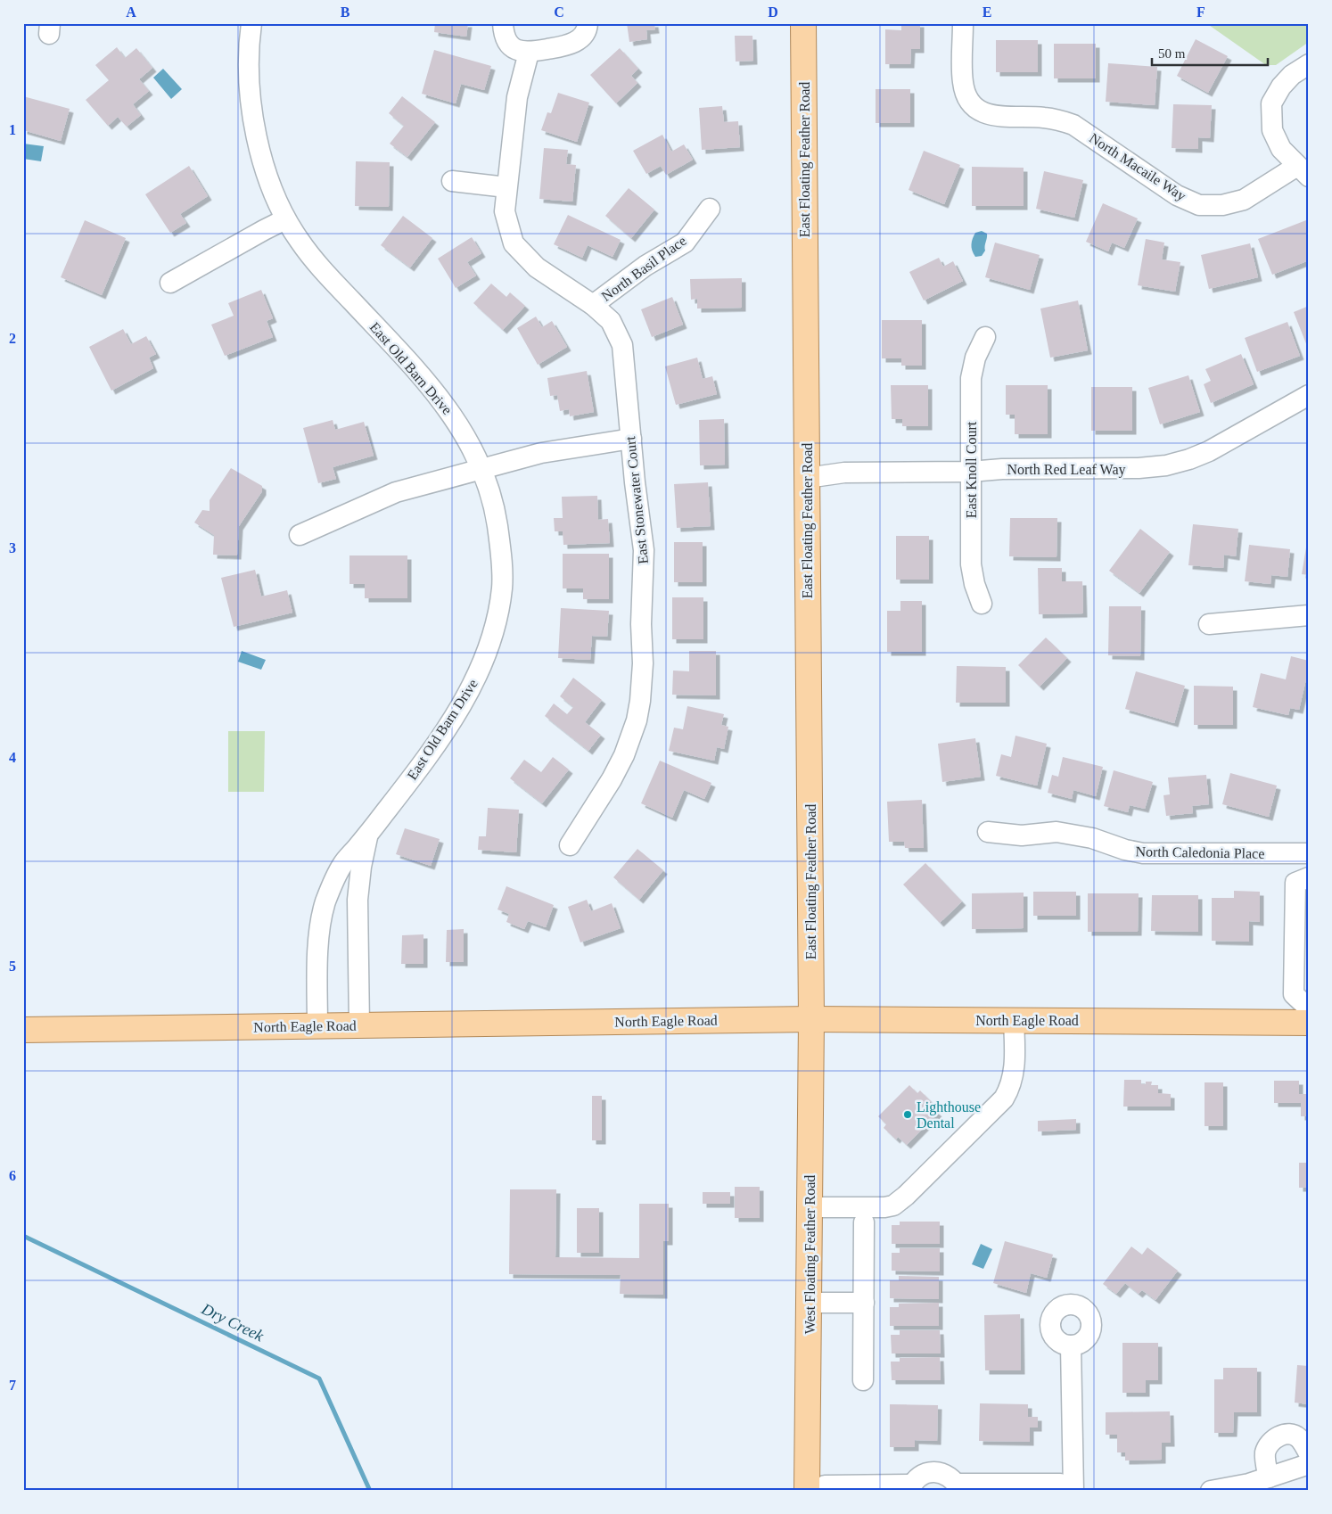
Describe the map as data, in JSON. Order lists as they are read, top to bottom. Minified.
{"streets":{"main road":["East Floating Feather Road","North Eagle Road","West Floating Feather Road"],"street":["North Macaile Way","North Basil Place","East Old Barn Drive","North Red Leaf Way","East Knoll Court","East Stonewater Court","North Caledonia Place"]},"crossings":[["East Floating Feather Road","North Red Leaf Way"],["East Floating Feather Road","North Eagle Road"],["East Floating Feather Road","West Floating Feather Road"],["North Basil Place","East Stonewater Court"],["East Old Barn Drive","North Eagle Road"],["North Red Leaf Way","East Knoll Court"],["North Eagle Road","West Floating Feather Road"]],"water":["Dry Creek"],"places":["Lighthouse Dental"],"scale_bar":"50 m","grid":{"columns":["A","B","C","D","E","F"],"rows":["1","2","3","4","5","6","7"]}}
